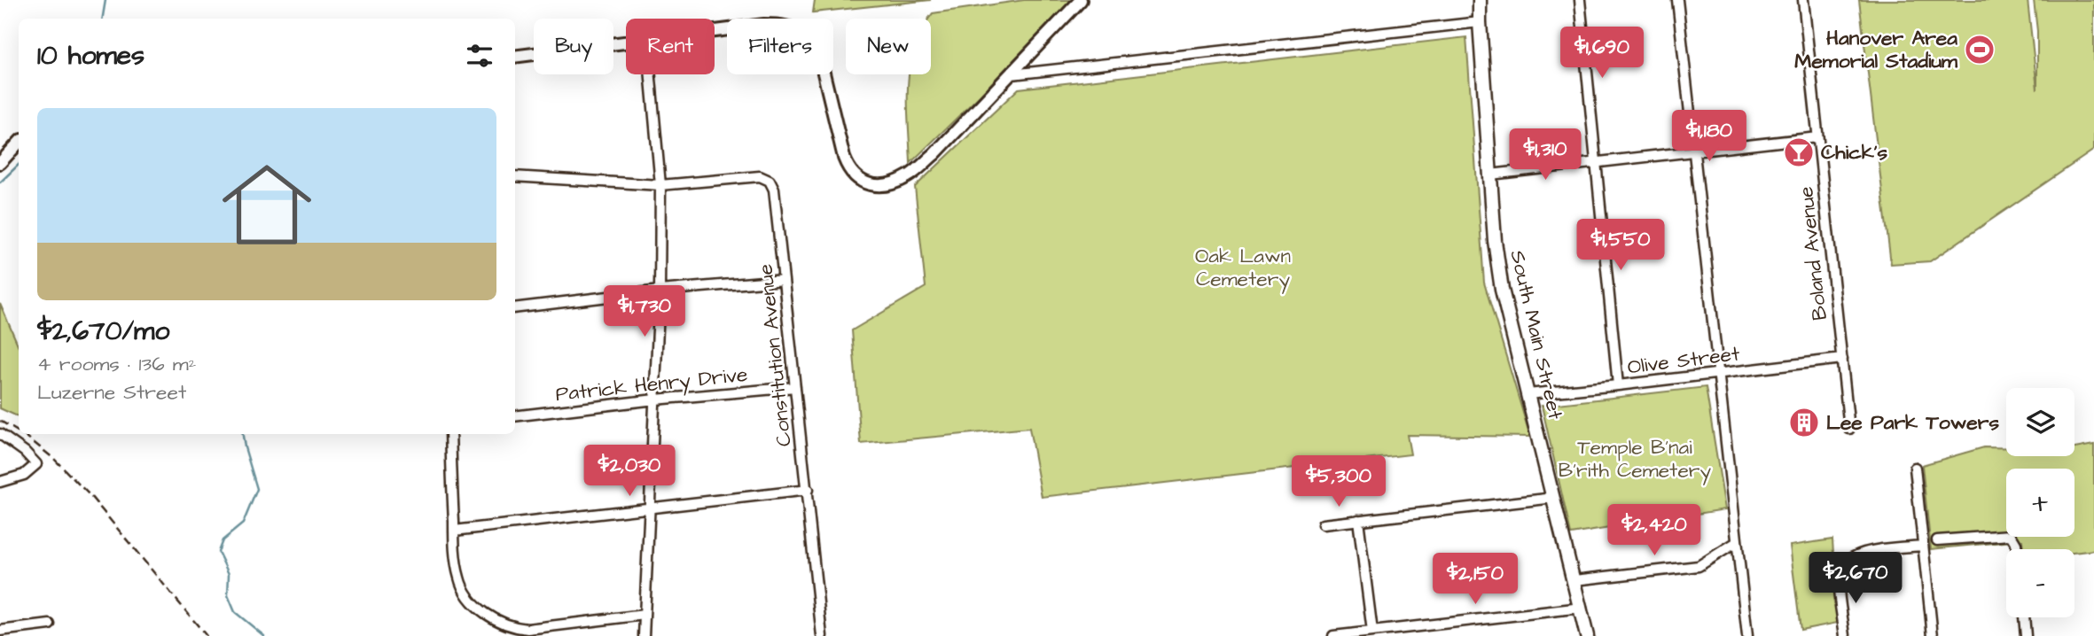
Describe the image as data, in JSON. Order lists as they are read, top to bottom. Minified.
{"streets":{"main road":["South Main Street"],"street":["Boland Avenue","Constitution Avenue","Olive Street","Patrick Henry Drive"]},"crossings":[["Boland Avenue","Olive Street"],["South Main Street","Olive Street"],["Constitution Avenue","Patrick Henry Drive"]],"parks":["Oak Lawn Cemetery","Temple B'nai B'rith Cemetery"],"places":{"sports":["Hanover Area Memorial Stadium"],"bar":["Chick's"],"building":["Lee Park Towers"]},"page":{"chip":["Buy","Rent","Filters","New"],"heading":"10 homes","price":["$1,690","$1,180","$1,310","$1,550","$1,730","$2,030","$5,300","$2,420","$2,670","$2,150"],"list":[{"name":"$2,670/mo","note":"4 rooms · 136 m² · Luzerne Street"}],"map_buttons":["+","−"]}}
